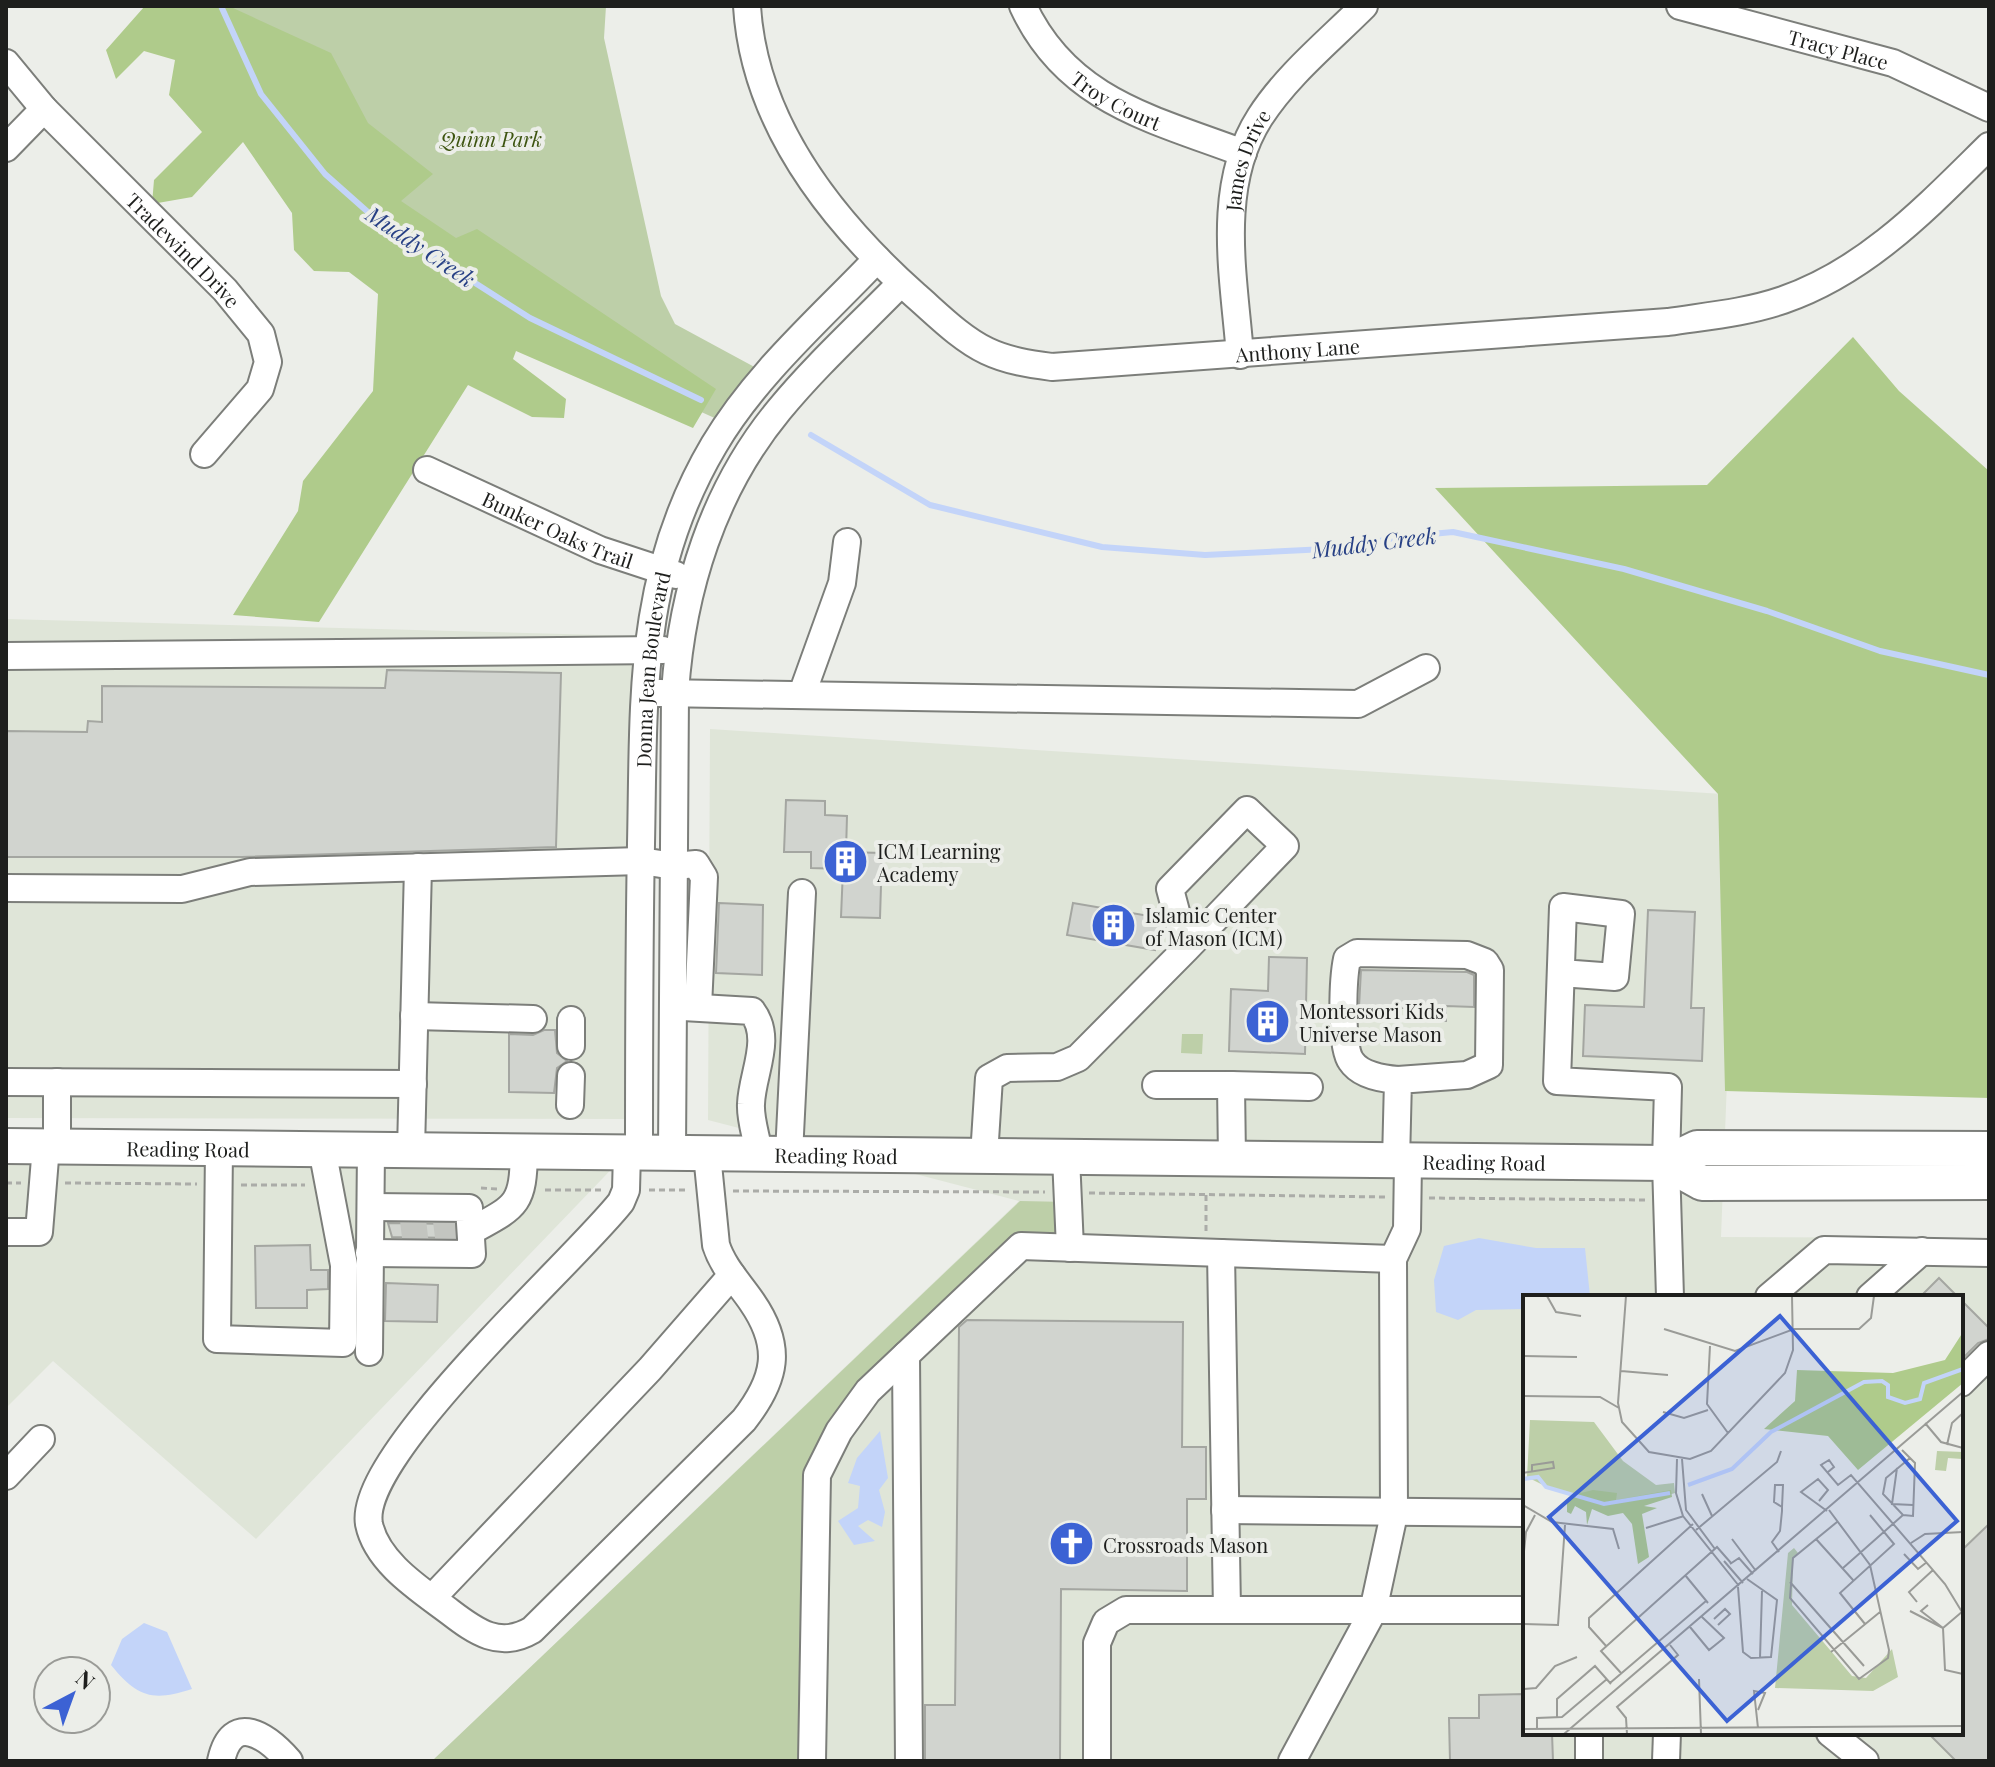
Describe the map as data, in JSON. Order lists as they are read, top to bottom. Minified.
{"streets":{"main road":["Reading Road"],"street":["Tracy Place","Troy Court","James Drive","Tradewind Drive","Anthony Lane","Bunker Oaks Trail","Donna Jean Boulevard"]},"crossings":[["Troy Court","James Drive"],["James Drive","Anthony Lane"],["Anthony Lane","Donna Jean Boulevard"],["Bunker Oaks Trail","Donna Jean Boulevard"],["Donna Jean Boulevard","Reading Road"]],"water":["Muddy Creek"],"parks":["Quinn Park"],"places":{"building":["ICM Learning Academy","Islamic Center of Mason (ICM)","Montessori Kids Universe Mason"],"church":["Crossroads Mason"]},"north":"top right"}
